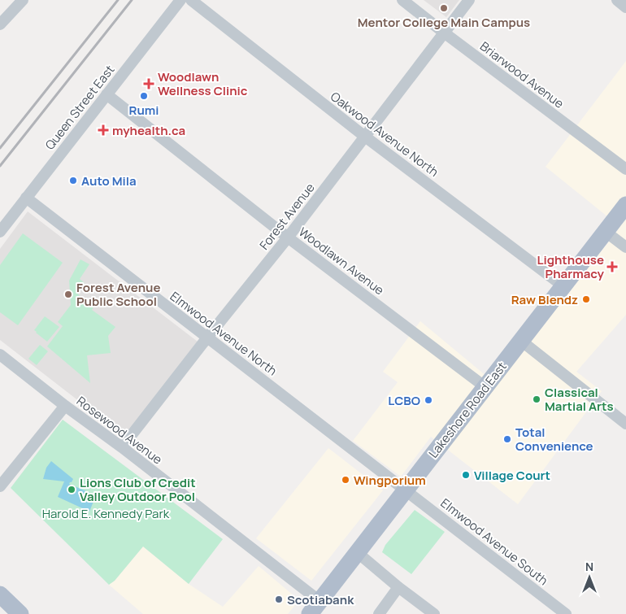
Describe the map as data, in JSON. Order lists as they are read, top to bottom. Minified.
{"streets":{"main road":["Lakeshore Road East"],"street":["Briarwood Avenue","Queen Street East","Oakwood Avenue North","Forest Avenue","Woodlawn Avenue","Elmwood Avenue North","Rosewood Avenue","Elmwood Avenue South"]},"crossings":[["Briarwood Avenue","Forest Avenue"],["Queen Street East","Woodlawn Avenue"],["Queen Street East","Elmwood Avenue North"],["Oakwood Avenue North","Forest Avenue"],["Oakwood Avenue North","Lakeshore Road East"],["Forest Avenue","Woodlawn Avenue"],["Forest Avenue","Elmwood Avenue North"],["Forest Avenue","Rosewood Avenue"],["Woodlawn Avenue","Lakeshore Road East"],["Elmwood Avenue North","Lakeshore Road East"],["Elmwood Avenue North","Elmwood Avenue South"],["Lakeshore Road East","Rosewood Avenue"],["Lakeshore Road East","Elmwood Avenue South"]],"parks":["Harold E. Kennedy Park"],"places":{"other":["Mentor College Main Campus","Rumi","Auto Mila","Forest Avenue Public School","Raw Blendz","Classical Martial Arts","LCBO","Total Convenience","Village Court","Wingporium","Lions Club of Credit Valley Outdoor Pool","Scotiabank"],"health":["Woodlawn Wellness Clinic","myhealth.ca","Lighthouse Pharmacy"]},"north":"top"}
